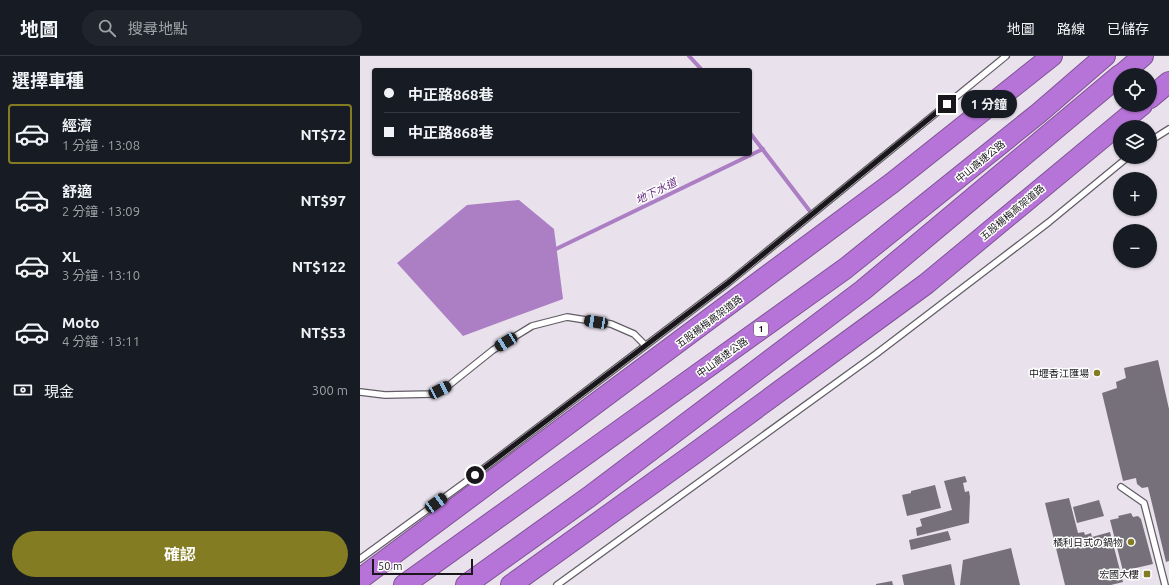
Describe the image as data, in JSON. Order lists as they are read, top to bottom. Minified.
{"streets":{"highway":["中山高速公路","五股楊梅高架道路","1"]},"water":["地下水道"],"places":{"other":["中壢香江匯場","橘利日式の鍋物"],"transit":["宏國大樓"]},"scale_bar":"50 m","page":{"header":"地圖","search":"搜尋地點","nav":["地圖","路線","已儲存"],"heading":"選擇車種","map_buttons":["+","−"],"banner":["中正路868巷","中正路868巷"],"bubble":"1 分鐘","list":[{"name":"經濟","note":"1 分鐘 · 13:08","value":"NT$72"},{"name":"舒適","note":"2 分鐘 · 13:09","value":"NT$97"},{"name":"XL","note":"3 分鐘 · 13:10","value":"NT$122"},{"name":"Moto","note":"4 分鐘 · 13:11","value":"NT$53"}],"pay":["現金","300 m"],"buttons":"確認","scale":"50 m"}}
